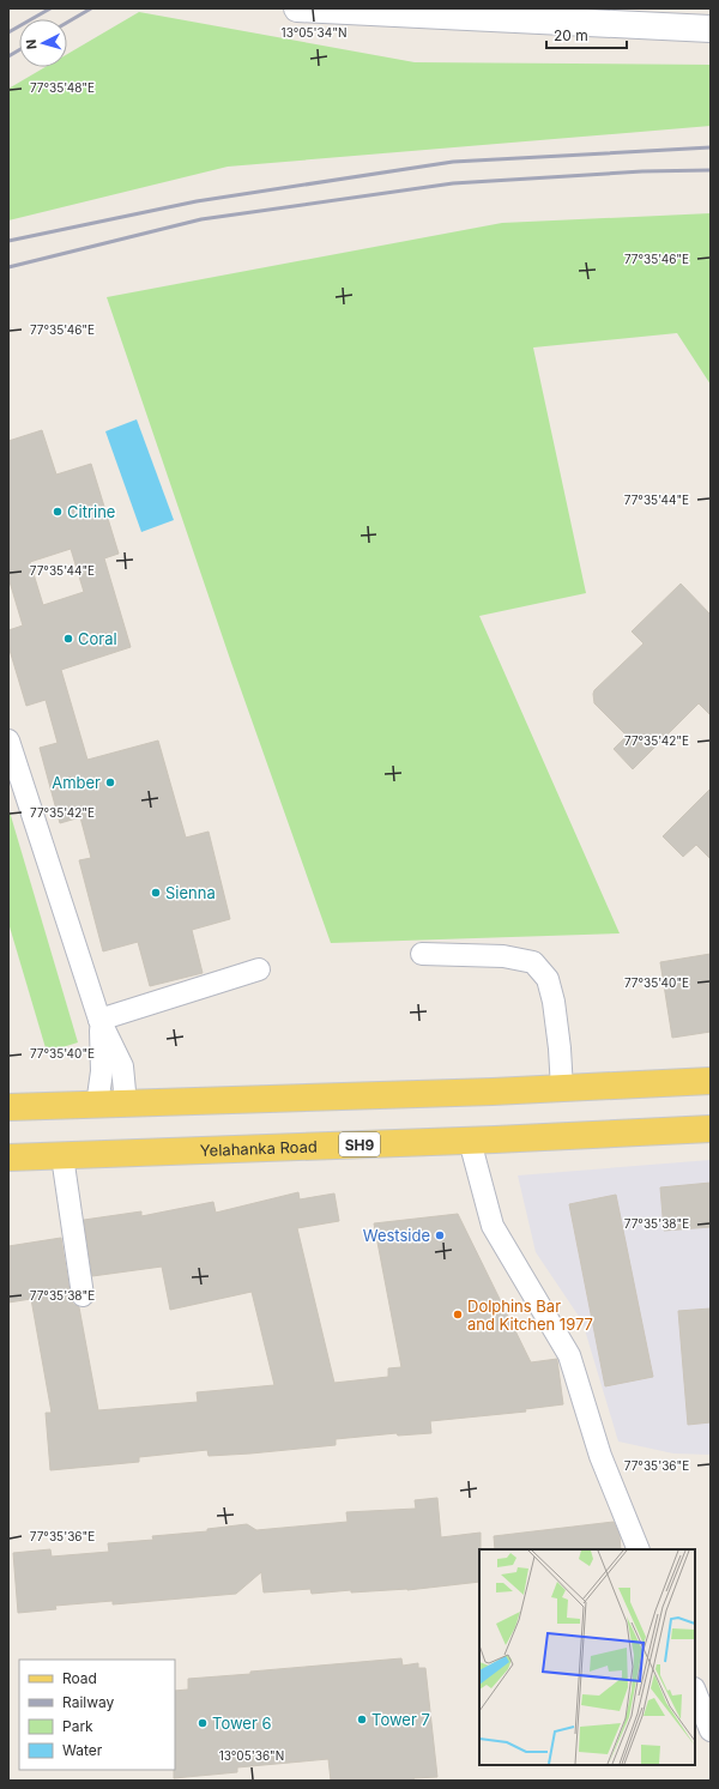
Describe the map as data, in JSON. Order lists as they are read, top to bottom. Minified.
{"streets":{"main road":["SH9","Yelahanka Road"]},"places":["Citrine","Coral","Amber","Sienna","Westside","Dolphins Bar and Kitchen 1977","Tower 7","Tower 6"],"legend":["Road","Railway","Park","Water"],"scale_bar":"20 m","north":"left","coordinates":["13°05'34\"N","77°35'48\"E","77°35'46\"E","77°35'44\"E","77°35'42\"E","77°35'40\"E","77°35'38\"E","77°35'36\"E","13°05'36\"N"]}
